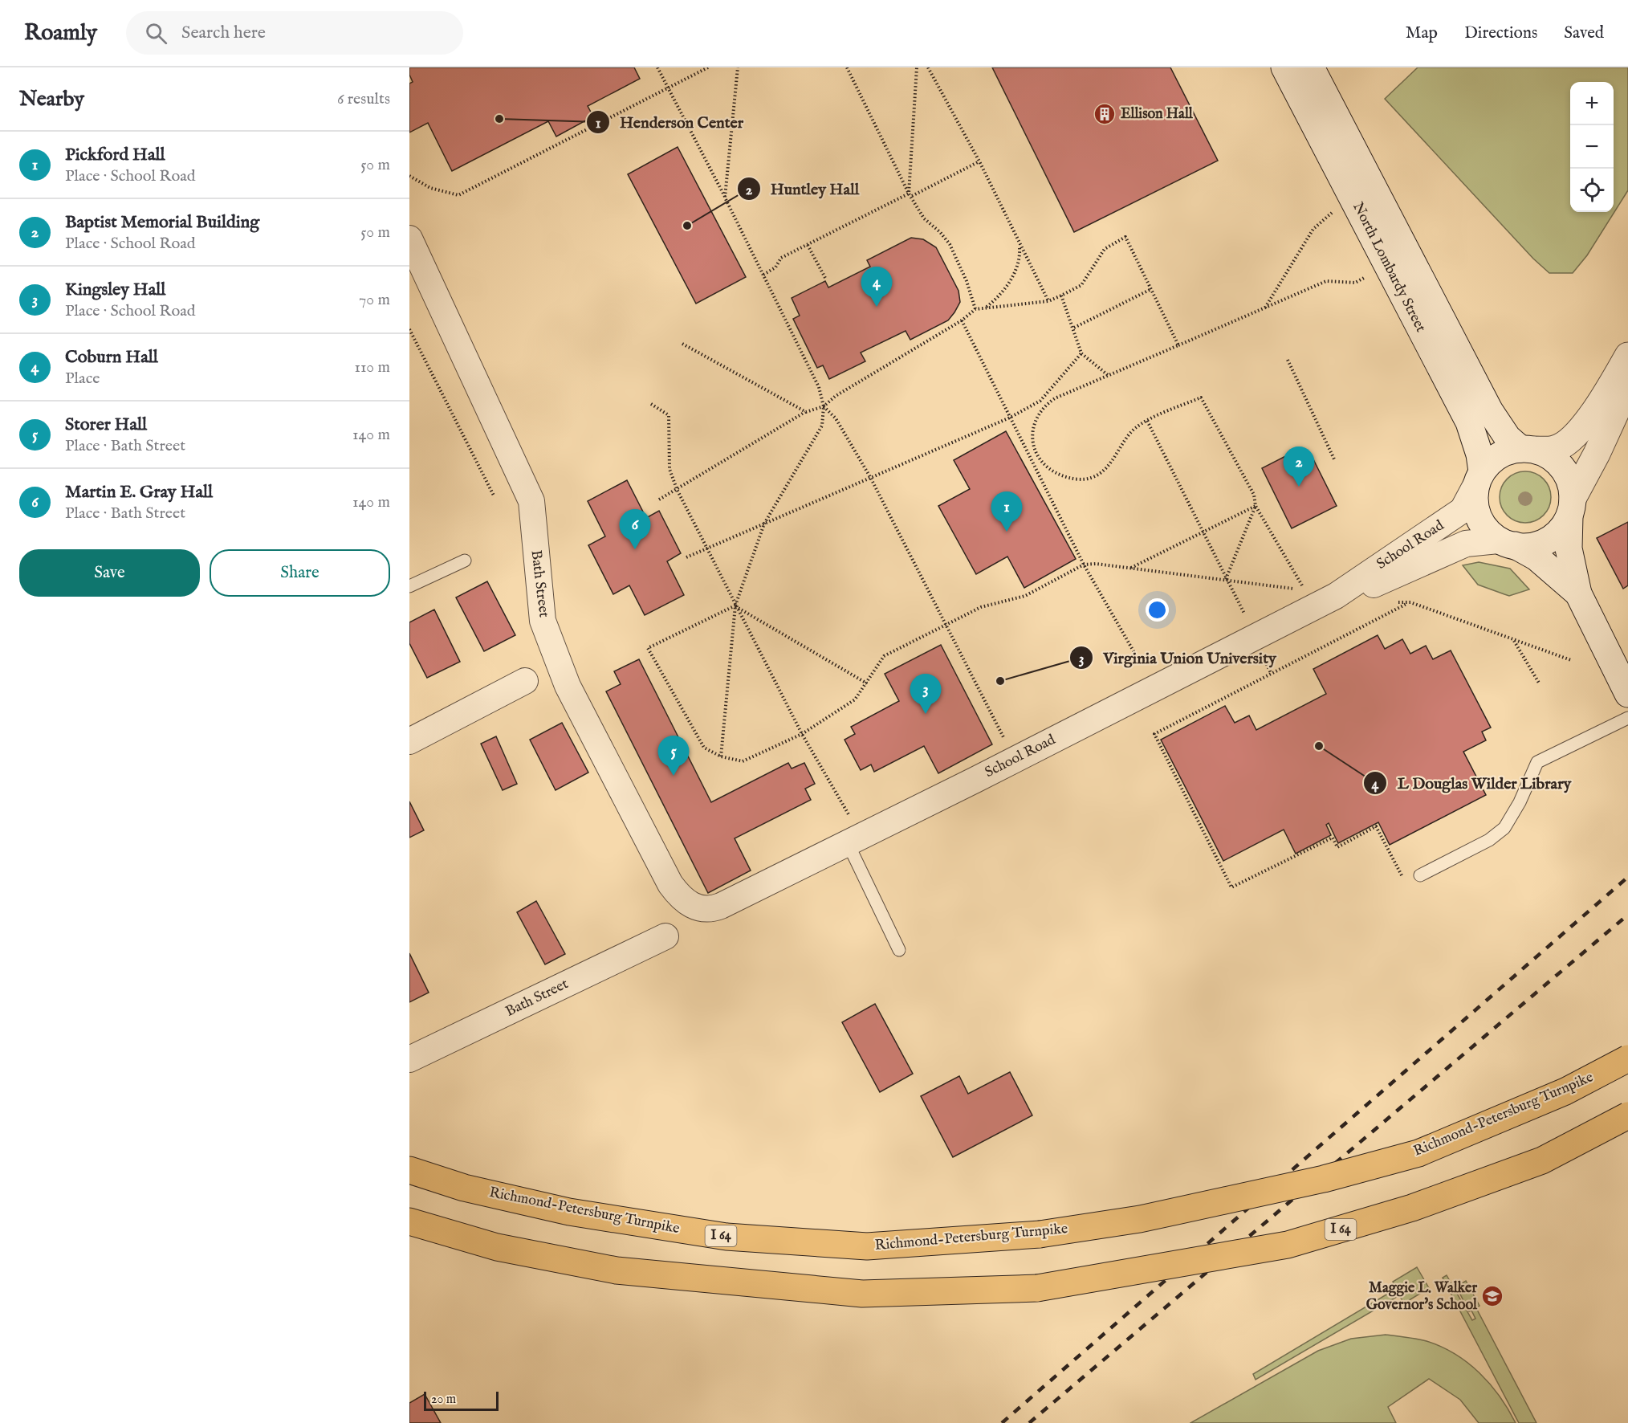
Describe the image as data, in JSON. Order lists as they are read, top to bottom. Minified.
{"streets":{"highway":["Richmond-Petersburg Turnpike","I 64"],"main road":["North Lombardy Street"],"street":["School Road","Bath Street"]},"crossings":[["North Lombardy Street","School Road"],["School Road","Bath Street"]],"places":{"building":["Ellison Hall"],"other":["Henderson Center","Huntley Hall","Virginia Union University","L Douglas Wilder Library"],"school or university":["Maggie L. Walker Governor's School"]},"scale_bar":"20 m","page":{"header":"Roamly","search":"Search here","nav":["Map","Directions","Saved"],"heading":["Nearby","6 results"],"map_buttons":["+","−"],"list":[{"mark":"1","name":"Pickford Hall","note":"Place · School Road","value":"50 m"},{"mark":"2","name":"Baptist Memorial Building","note":"Place · School Road","value":"50 m"},{"mark":"3","name":"Kingsley Hall","note":"Place · School Road","value":"70 m"},{"mark":"4","name":"Coburn Hall","note":"Place","value":"110 m"},{"mark":"5","name":"Storer Hall","note":"Place · Bath Street","value":"140 m"},{"mark":"6","name":"Martin E. Gray Hall","note":"Place · Bath Street","value":"140 m"}],"pins":["4","2","1","6","3","5"],"buttons":["Save","Share"],"scale":"20 m"}}
